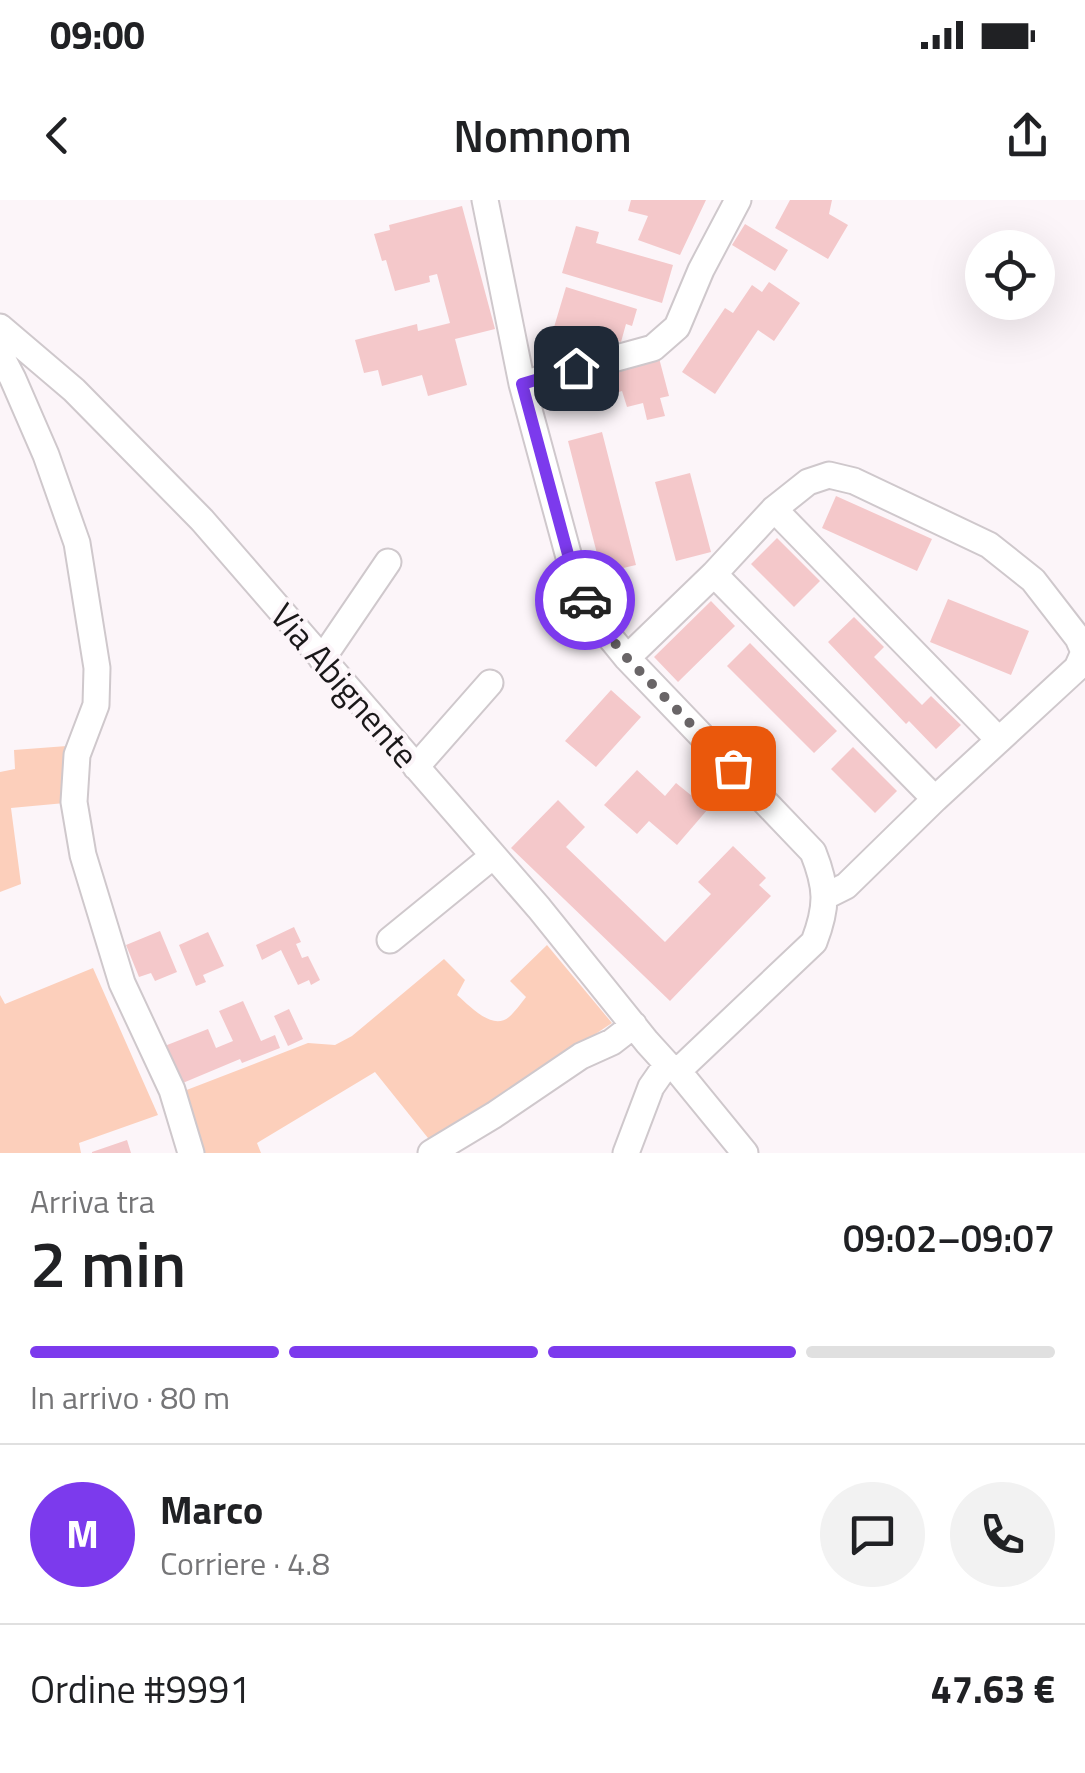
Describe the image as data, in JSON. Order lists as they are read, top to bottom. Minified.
{"streets":{"street":["Via Abignente"]},"page":{"status":"09:00","header":"Nomnom","heading":["2 min","Arriva tra","09:02–09:07"],"panel":["Marco","Corriere · 4.8","Ordine #9991","47.63 €"],"bar":"In arrivo · 80 m","round":"M"}}
